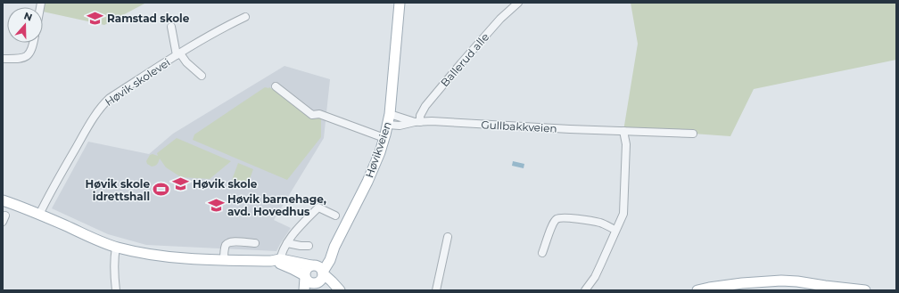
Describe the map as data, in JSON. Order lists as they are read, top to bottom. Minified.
{"streets":{"main road":["Høvikveien"],"street":["Ballerud alle","Høvik skolevei","Gullbakkveien"]},"crossings":[["Ballerud alle","Gullbakkveien"],["Gullbakkveien","Høvikveien"]],"places":{"school or university":["Ramstad skole","Høvik skole","Høvik barnehage, avd. Hovedhus"],"sports":["Høvik skole idrettshall"]},"north":"top"}
